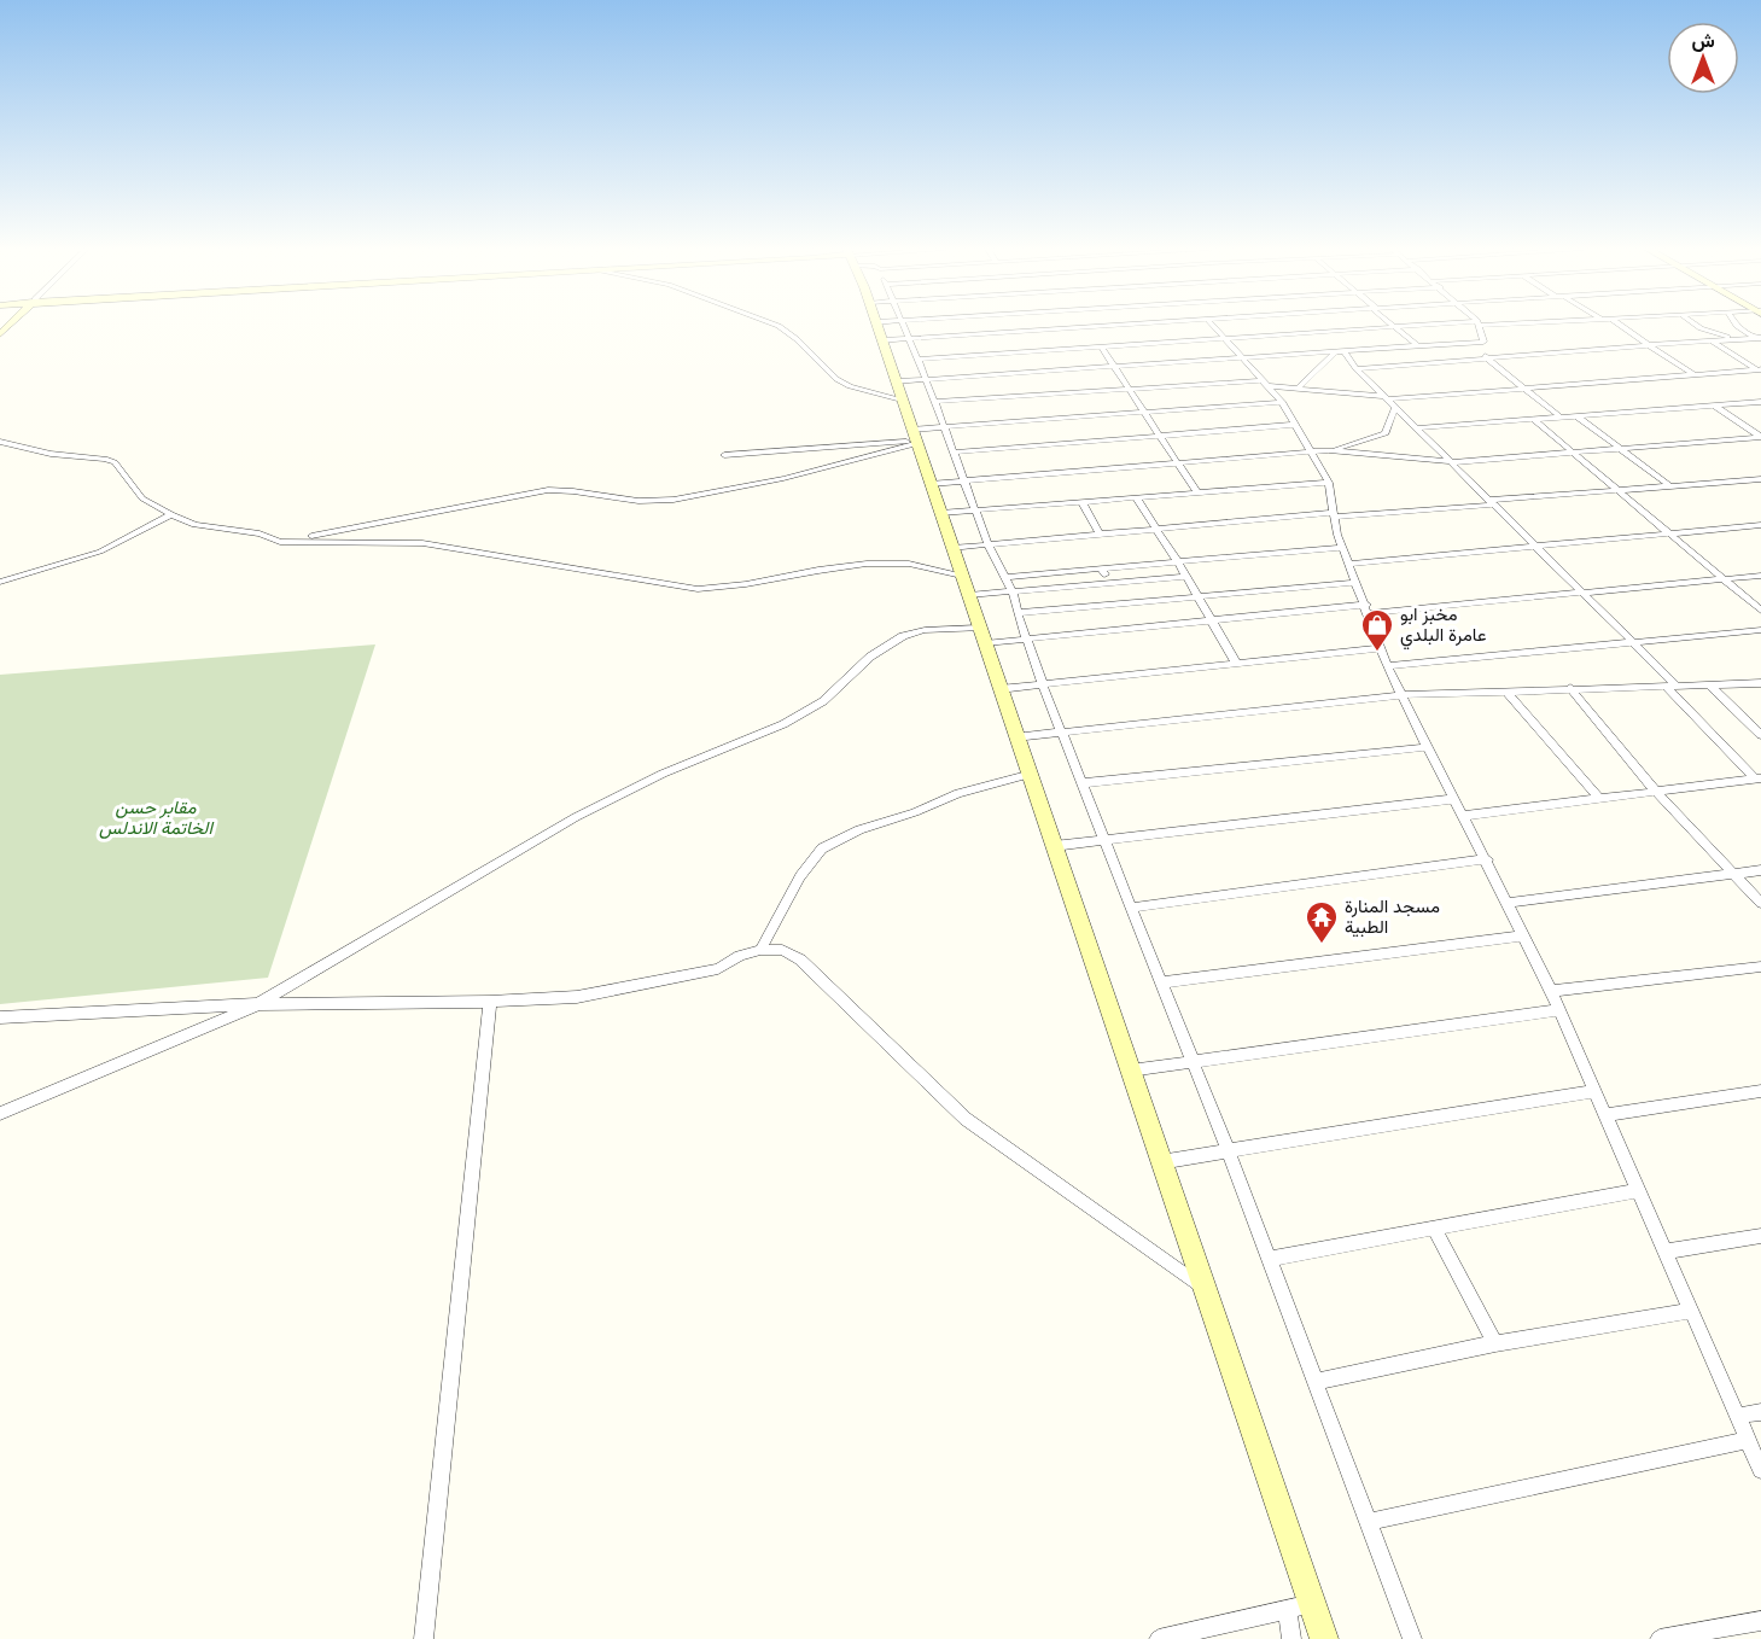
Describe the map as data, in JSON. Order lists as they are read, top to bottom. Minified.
{"parks":["مقابر حسن الخاتمة الاندلس"],"places":{"shop":["مخبز ابو عامرة البلدي"],"temple":["مسجد المنارة الطبية"]},"north":"top"}
